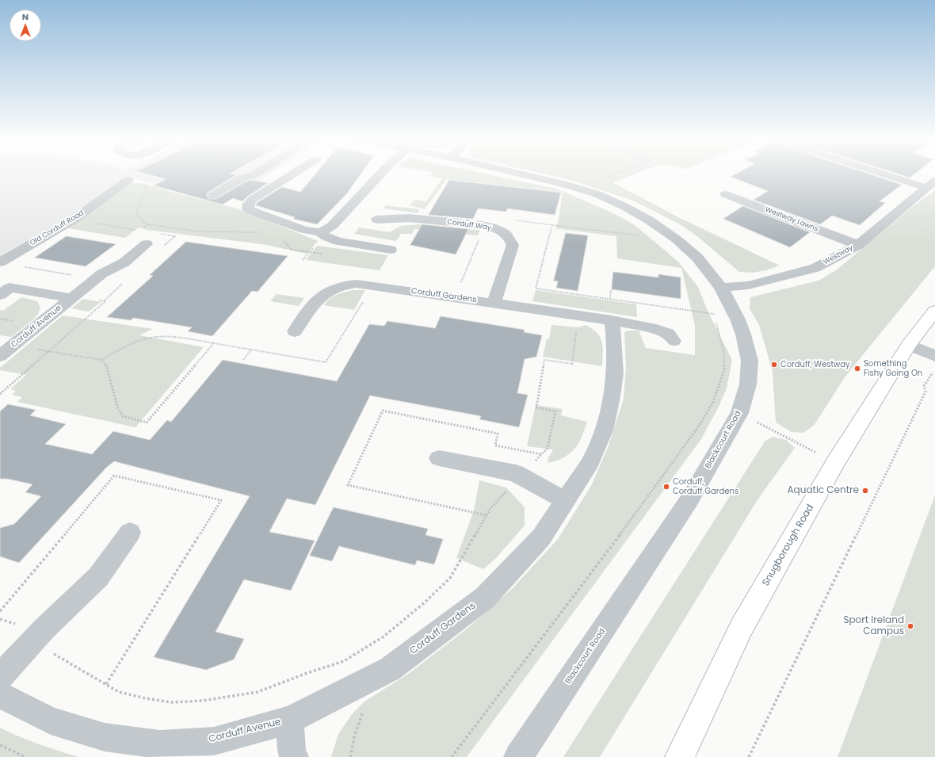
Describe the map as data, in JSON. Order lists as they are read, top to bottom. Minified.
{"streets":{"main road":["Snugborough Road"],"street":["Westway Lawns","Corduff Way","Old Corduff Road","Westway","Corduff Gardens","Corduff Avenue","Blackcourt Road"]},"crossings":[["Westway Lawns","Westway"],["Corduff Way","Corduff Gardens"],["Westway","Blackcourt Road"],["Corduff Gardens","Corduff Avenue"]],"places":["Corduff, Westway","Something Fishy Going On","Corduff, Corduff Gardens","Aquatic Centre","Sport Ireland Campus"],"north":"top"}
